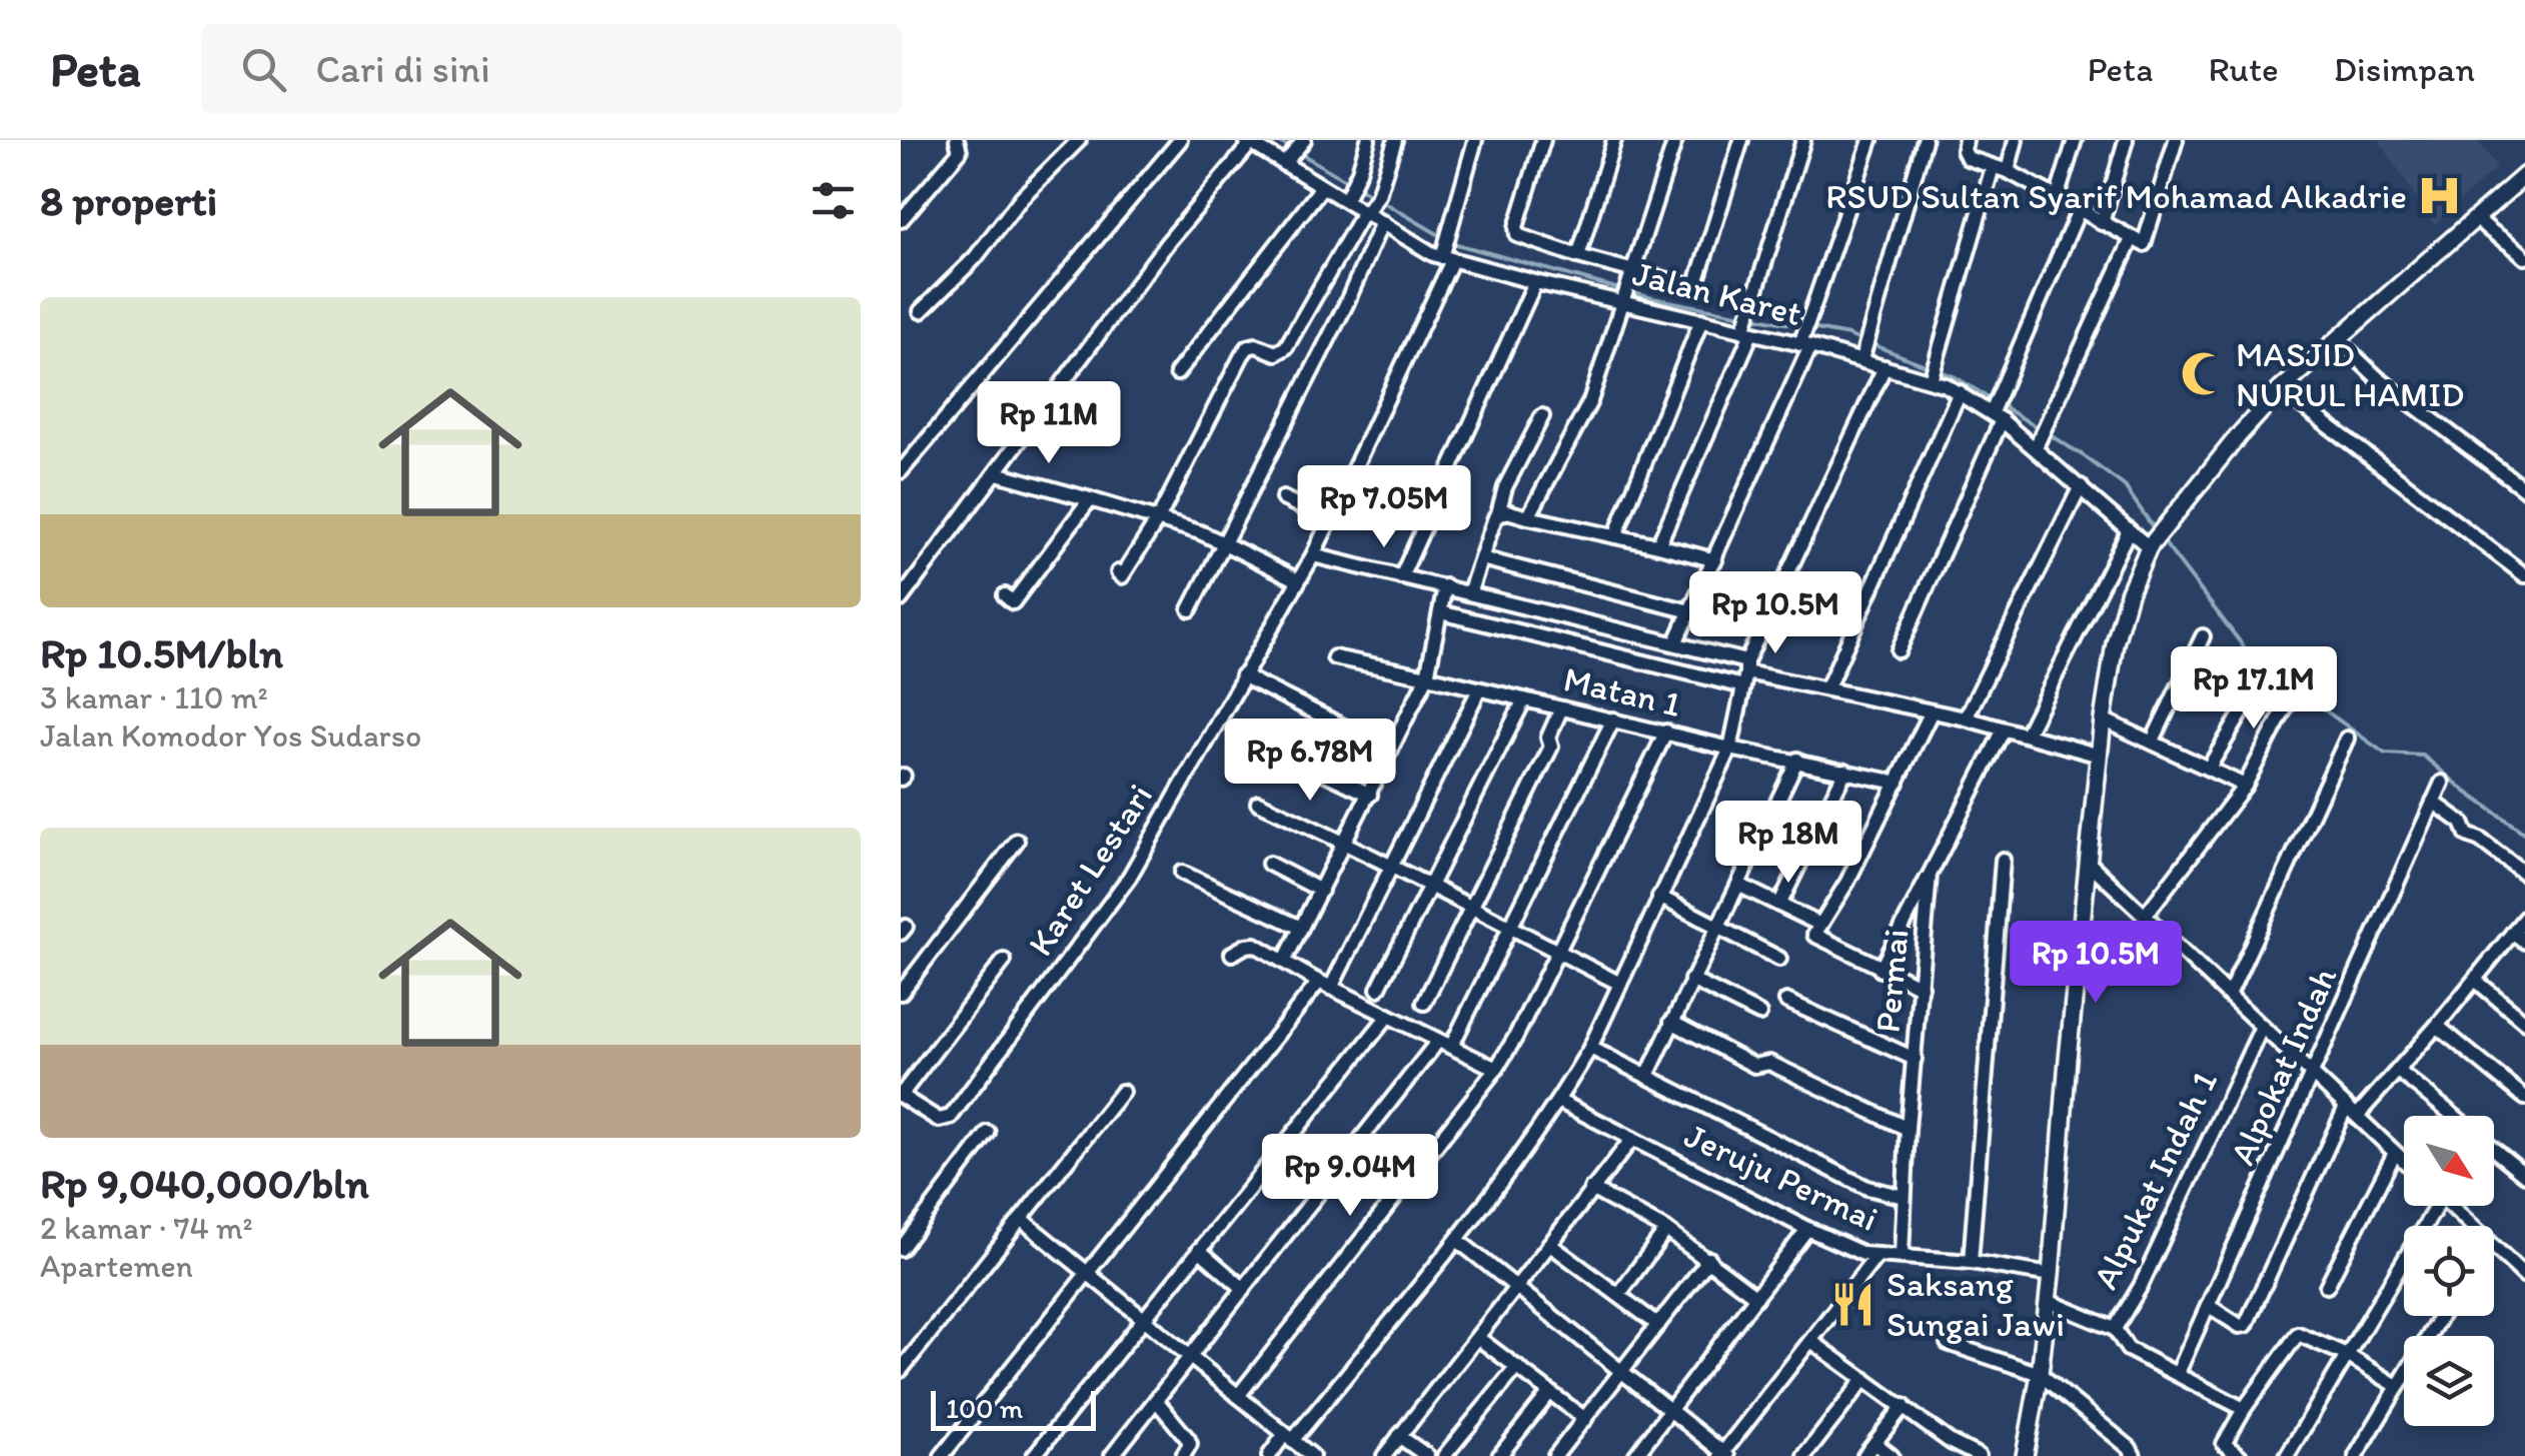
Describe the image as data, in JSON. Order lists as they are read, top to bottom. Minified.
{"streets":{"street":["Jalan Karet","Matan 1","Karet Lestari","Permai","Alpokat Indah","Jeruju Permai","Alpukat Indah 1"]},"crossings":[["Jalan Karet","Karet Lestari"],["Permai","Jeruju Permai"],["Alpokat Indah","Alpukat Indah 1"]],"places":{"hospital":["RSUD Sultan Syarif Mohamad Alkadrie"],"mosque":["MASJID NURUL HAMID"],"restaurant":["Saksang Sungai Jawi"]},"scale_bar":"100 m","north":"bottom right","page":{"header":"Peta","search":"Cari di sini","nav":["Peta","Rute","Disimpan"],"heading":"8 properti","list":[{"name":"Rp 10.5M/bln","note":"3 kamar · 110 m² · Jalan Komodor Yos Sudarso"},{"name":"Rp 9,040,000/bln","note":"2 kamar · 74 m² · Apartemen"}],"price":["Rp 11M","Rp 7.05M","Rp 10.5M","Rp 17.1M","Rp 6.78M","Rp 18M","Rp 10.5M","Rp 9.04M"],"scale":"100 m"}}
